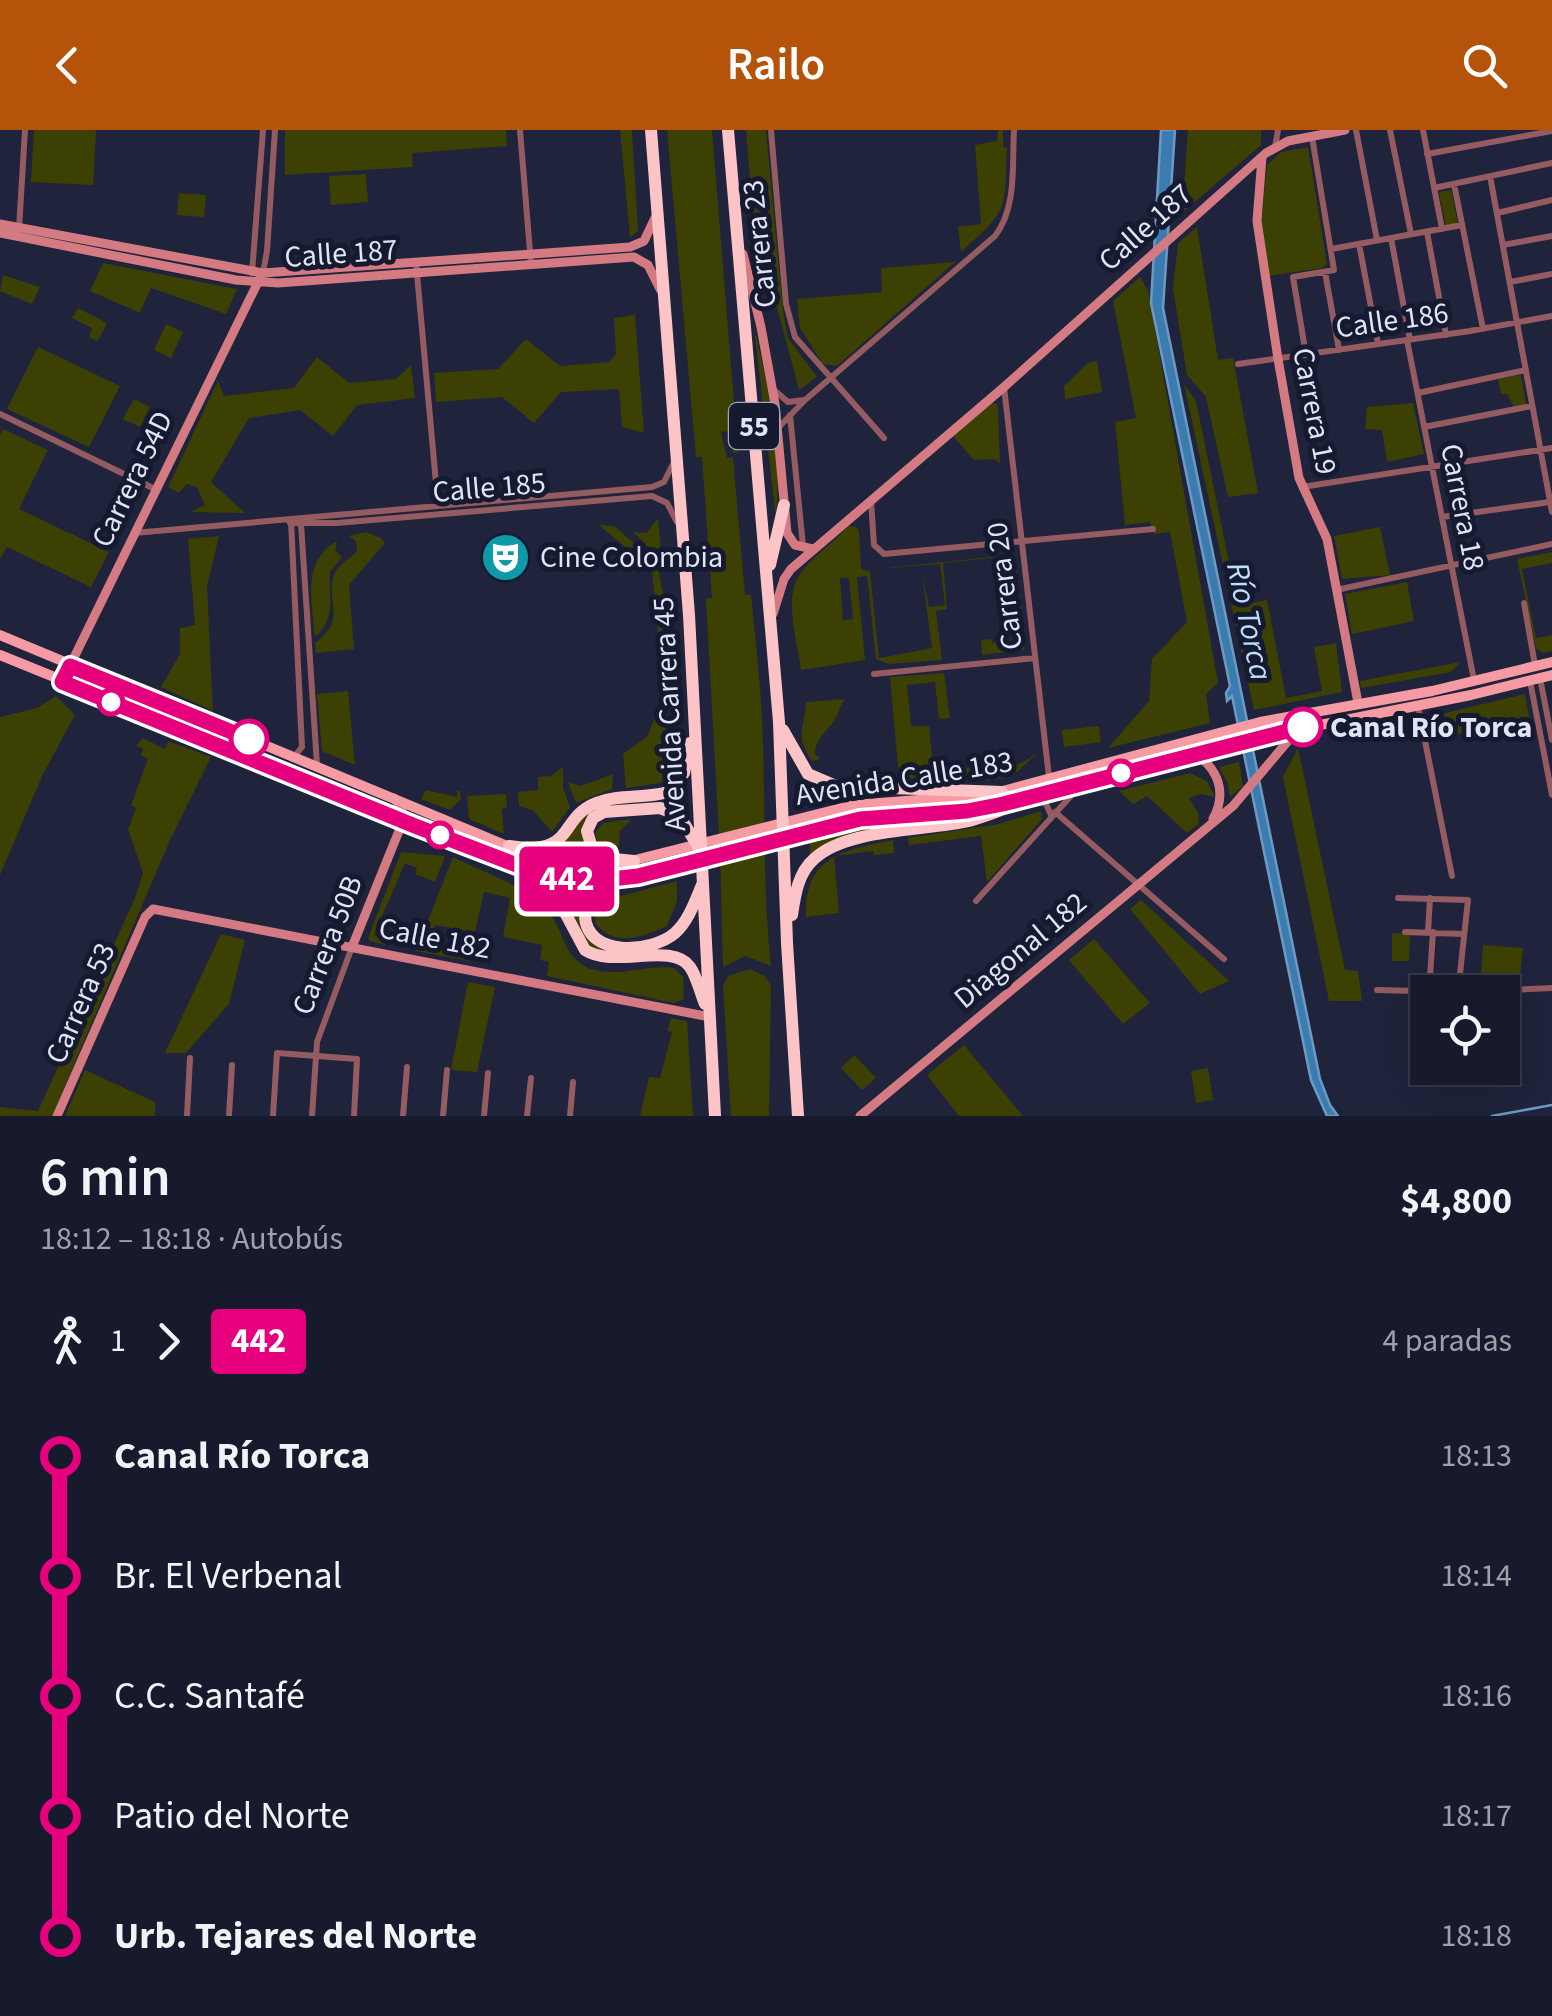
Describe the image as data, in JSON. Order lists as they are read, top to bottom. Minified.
{"streets":{"highway":["55","Avenida Carrera 45"],"main road":["Avenida Calle 183"],"street":["Calle 187","Carrera 23","Calle 186","Carrera 19","Carrera 54D","Calle 185","Carrera 18","Carrera 20","Calle 182","Carrera 50B","Diagonal 182","Carrera 53"]},"crossings":[["Calle 187","Carrera 19"],["Calle 187","55"],["Calle 187","Carrera 54D"],["Calle 187","Carrera 20"],["Calle 187","Avenida Carrera 45"],["Calle 186","Carrera 19"],["Calle 186","Carrera 18"],["Carrera 19","Avenida Calle 183"],["Carrera 54D","Calle 185"],["Carrera 54D","Avenida Calle 183"],["Calle 185","Avenida Carrera 45"],["Carrera 18","Avenida Calle 183"],["Carrera 20","Avenida Calle 183"],["Avenida Carrera 45","Calle 182"],["Avenida Calle 183","Carrera 50B"],["Avenida Calle 183","Diagonal 182"],["Calle 182","Carrera 50B"],["Calle 182","Carrera 53"]],"water":["Río Torca"],"places":{"theatre":["Cine Colombia"],"other":["Canal Río Torca"]},"lines":["bus line 442"],"page":{"header":"Railo","on_map":"442","heading":["6 min","18:12 – 18:18 · Autobús","$4,800"],"legs":["1","442","4 paradas"],"list":[{"name":"Canal Río Torca","value":"18:13"},{"name":"Br. El Verbenal","value":"18:14"},{"name":"C.C. Santafé","value":"18:16"},{"name":"Patio del Norte","value":"18:17"},{"name":"Urb. Tejares del Norte","value":"18:18"}]}}
